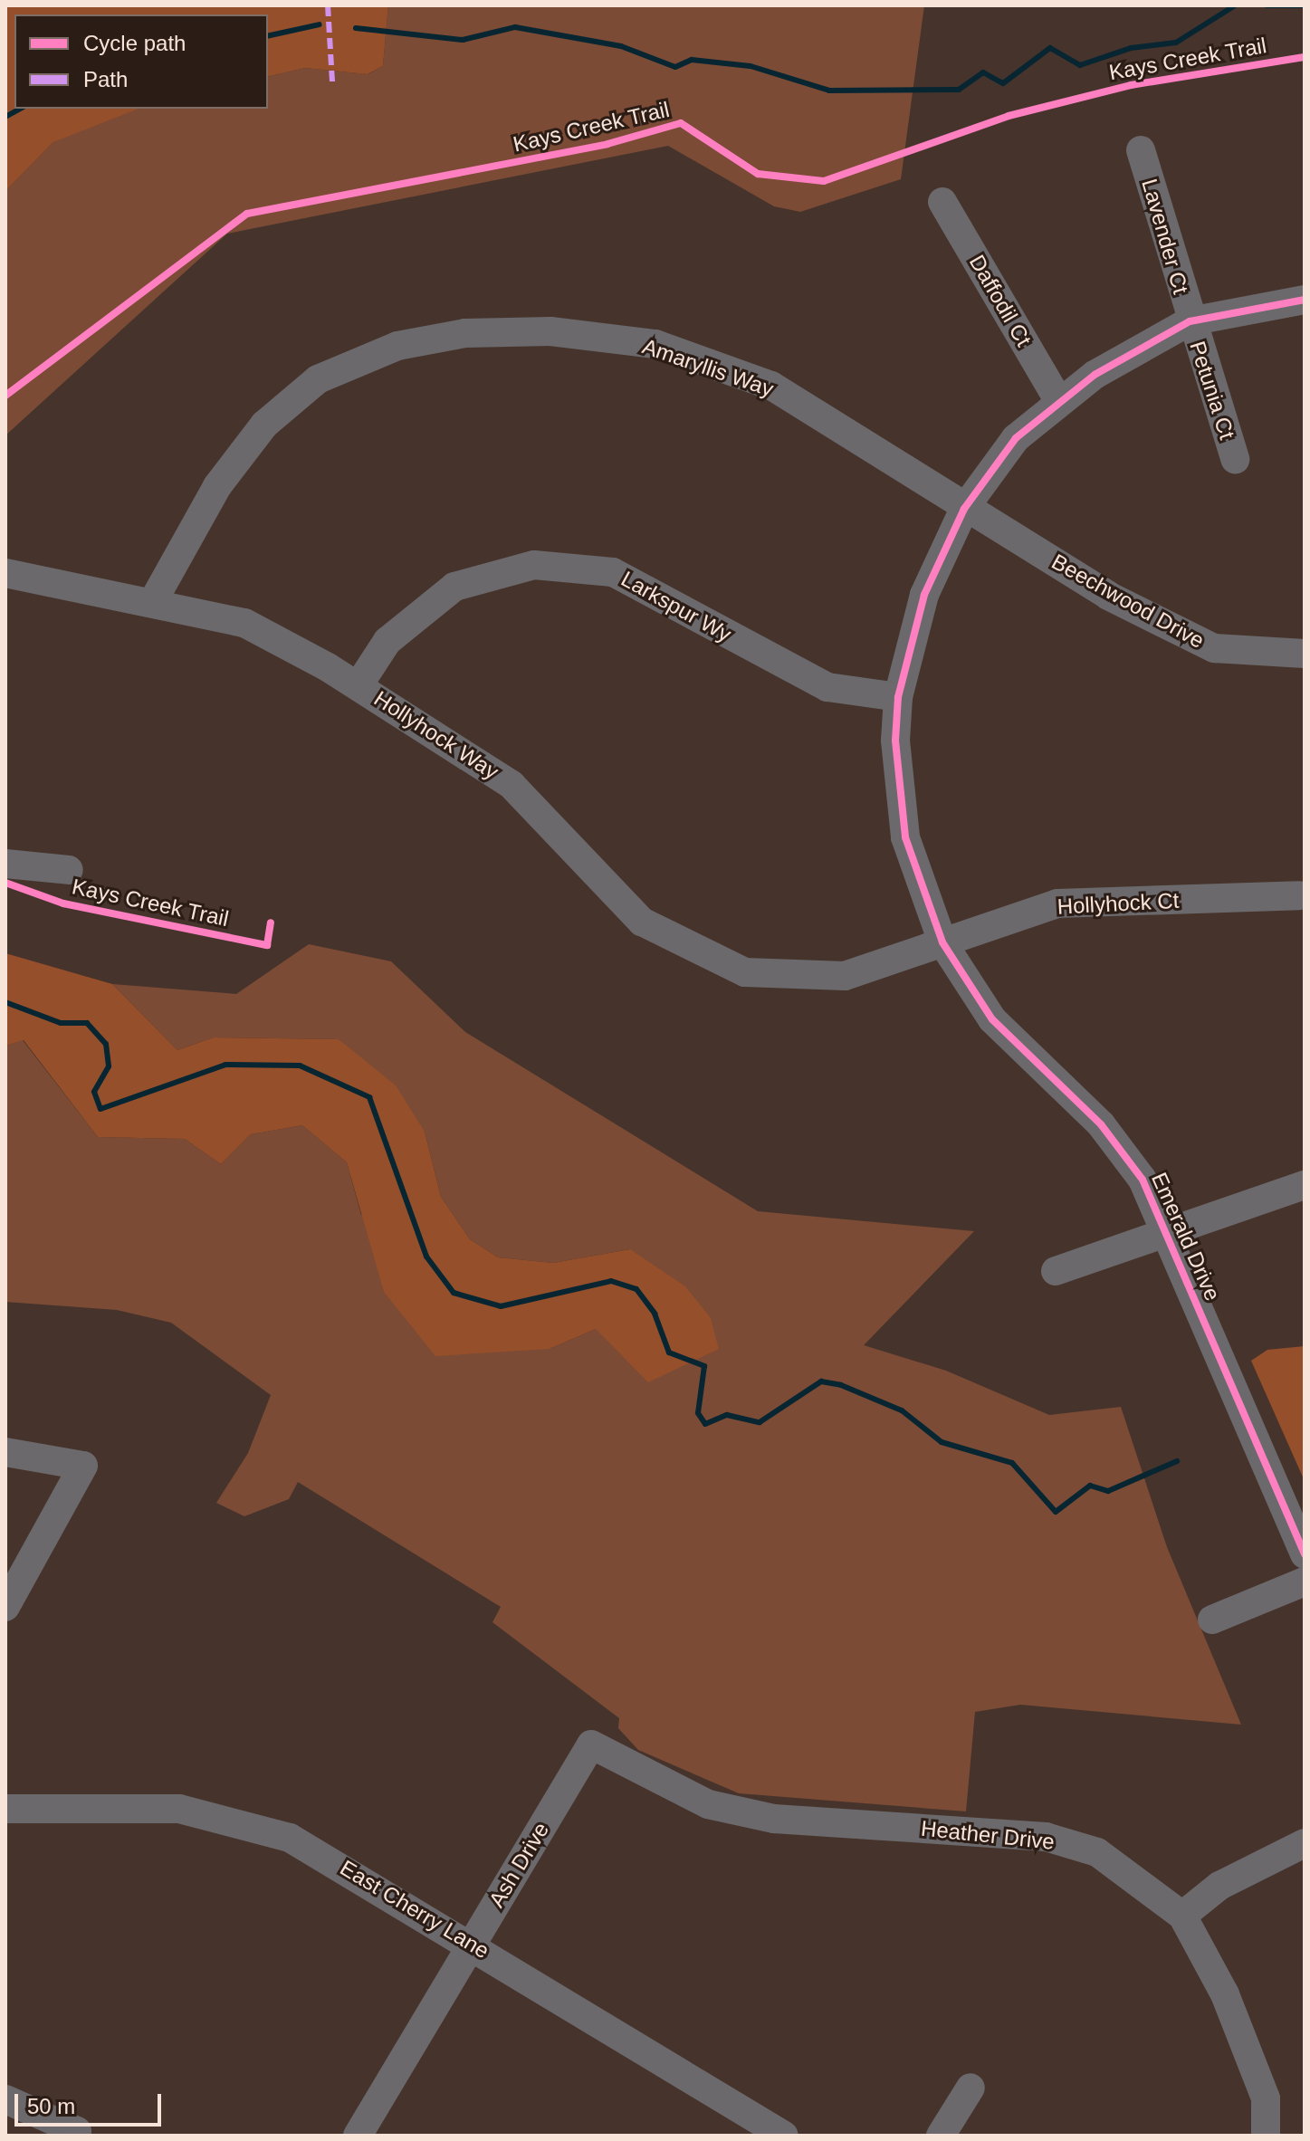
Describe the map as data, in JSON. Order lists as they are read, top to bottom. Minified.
{"streets":{"street":["Lavender Ct","Daffodil Ct","Amaryllis Way","Petunia Ct","Beechwood Drive","Larkspur Wy","Hollyhock Way","Hollyhock Ct","Emerald Drive","Heather Drive","Ash Drive","East Cherry Lane"],"cycle path":["Kays Creek Trail"]},"crossings":[["Lavender Ct","Petunia Ct"],["Lavender Ct","Emerald Drive"],["Daffodil Ct","Emerald Drive"],["Amaryllis Way","Beechwood Drive"],["Amaryllis Way","Hollyhock Way"],["Amaryllis Way","Emerald Drive"],["Petunia Ct","Emerald Drive"],["Beechwood Drive","Emerald Drive"],["Larkspur Wy","Hollyhock Way"],["Larkspur Wy","Emerald Drive"],["Hollyhock Way","Hollyhock Ct"],["Hollyhock Way","Emerald Drive"],["Hollyhock Ct","Emerald Drive"],["Heather Drive","Ash Drive"],["Ash Drive","East Cherry Lane"]],"legend":["Cycle path","Path"],"scale_bar":"50 m"}
